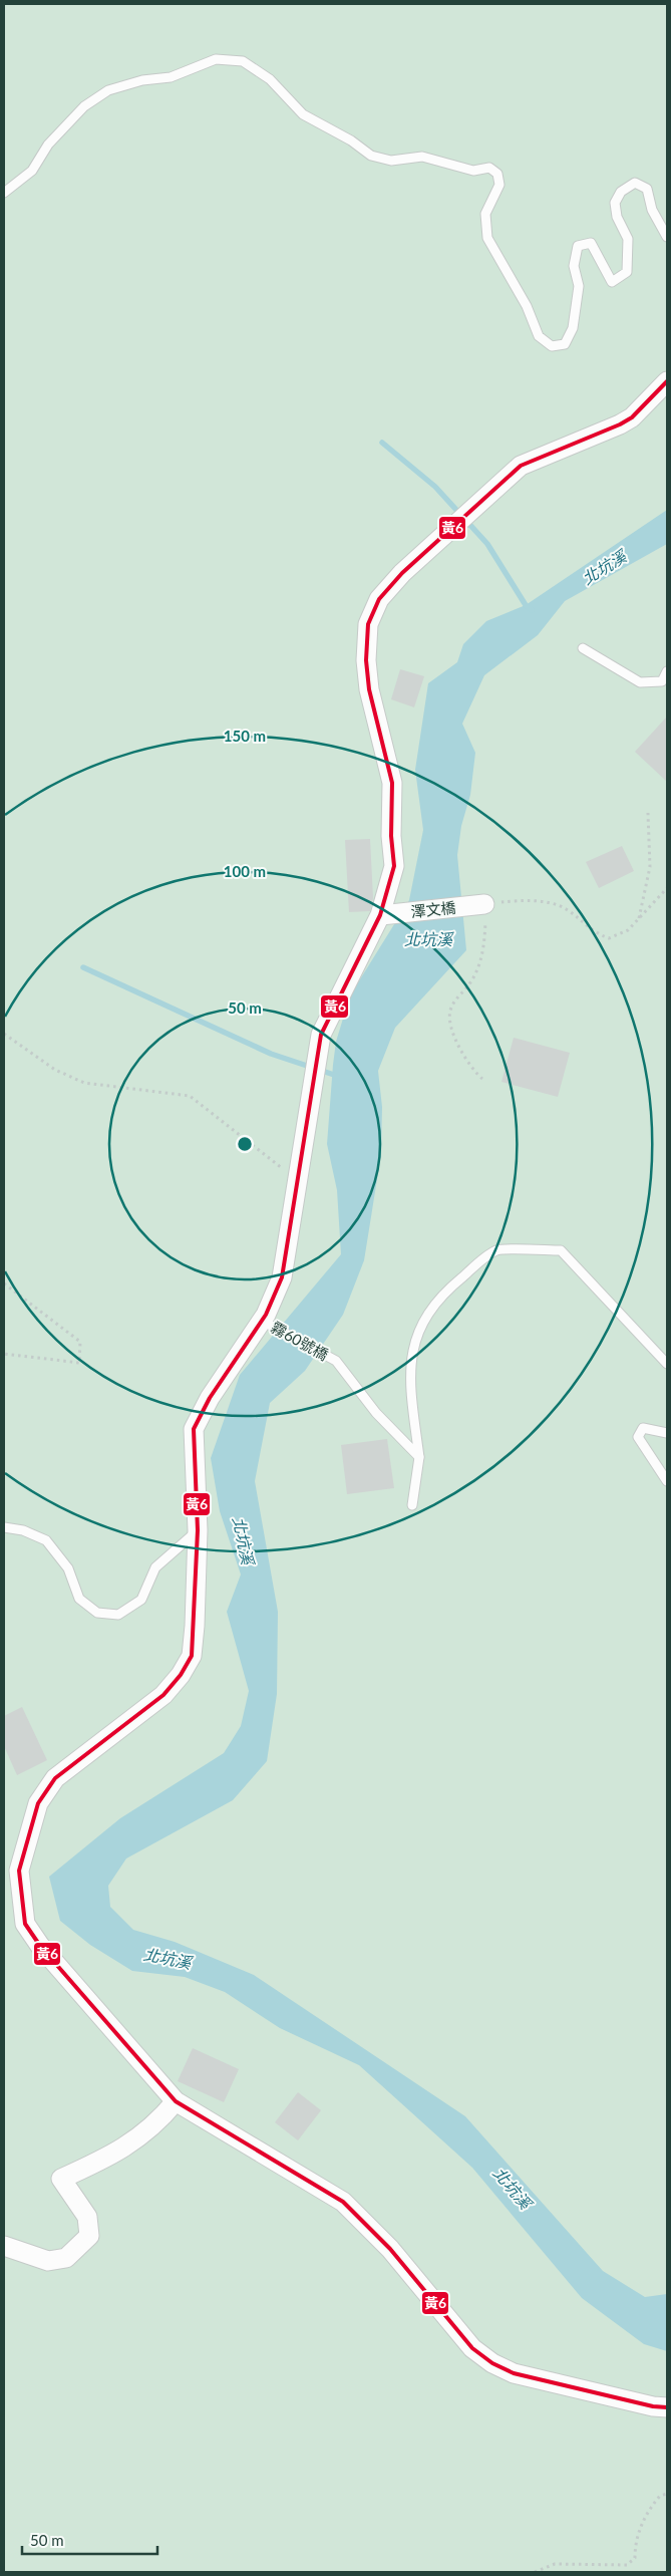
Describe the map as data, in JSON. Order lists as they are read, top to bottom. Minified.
{"streets":{"street":["澤文橋"],"lane":["霧60號橋"]},"water":["北坑溪"],"lines":["transit line 黃6"],"scale_bar":"50 m","rings":["150 m","100 m","50 m"]}
